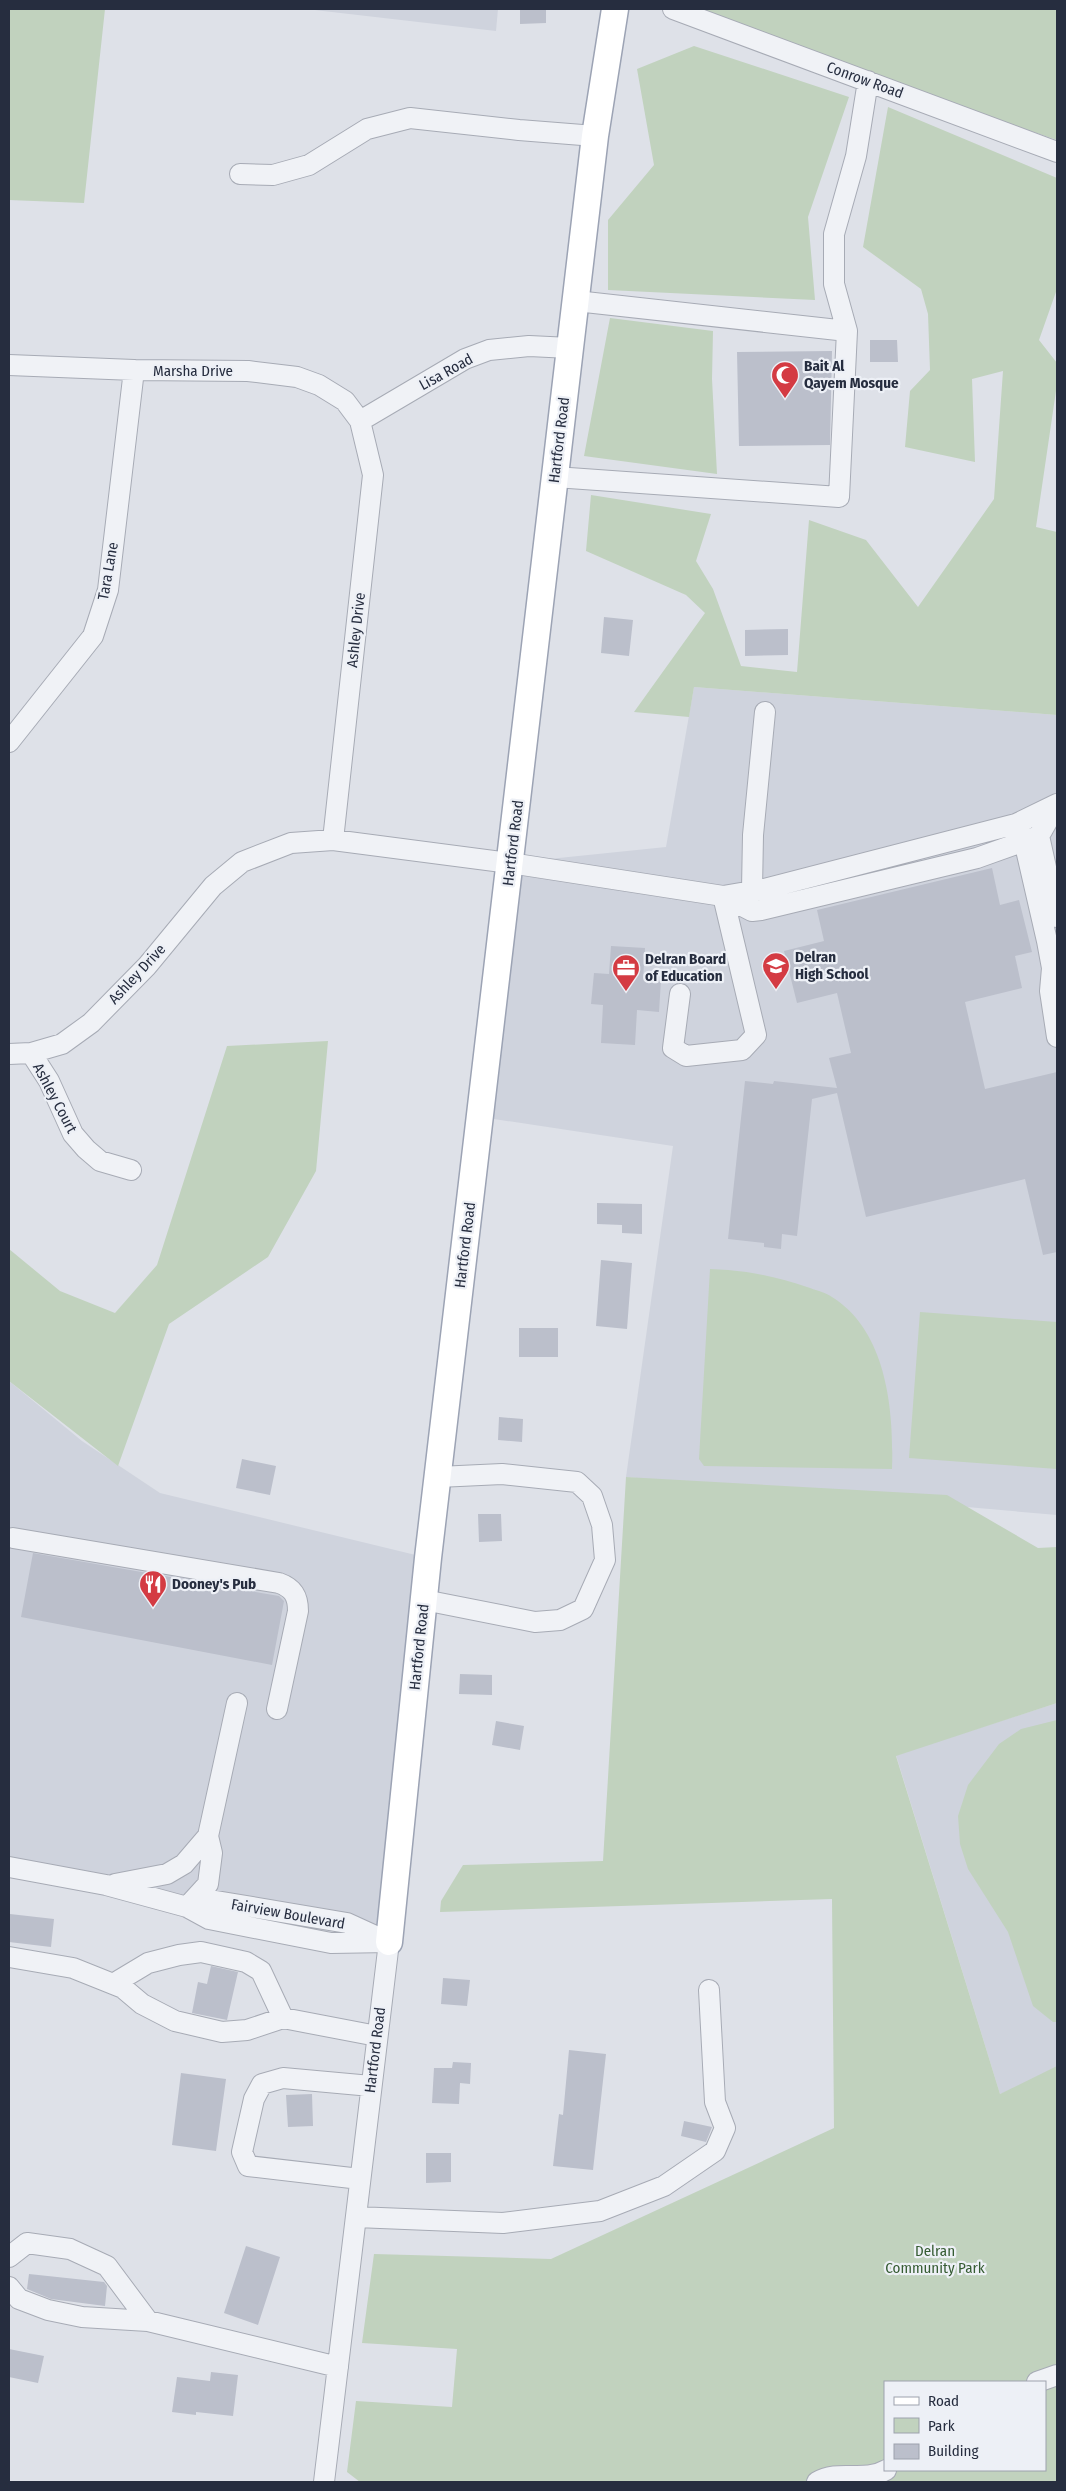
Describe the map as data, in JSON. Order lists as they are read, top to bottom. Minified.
{"streets":{"main road":["Hartford Road"],"street":["Conrow Road","Marsha Drive","Lisa Road","Tara Lane","Ashley Drive","Ashley Court","Fairview Boulevard"]},"crossings":[["Marsha Drive","Lisa Road"],["Marsha Drive","Tara Lane"],["Marsha Drive","Ashley Drive"],["Lisa Road","Hartford Road"],["Lisa Road","Ashley Drive"],["Hartford Road","Ashley Drive"],["Hartford Road","Fairview Boulevard"],["Ashley Drive","Ashley Court"]],"parks":["Delran Community Park"],"places":{"mosque":["Bait Al Qayem Mosque"],"school or university":["Delran High School"],"office":["Delran Board of Education"],"restaurant":["Dooney's Pub"]},"legend":["Road","Park","Building"]}
